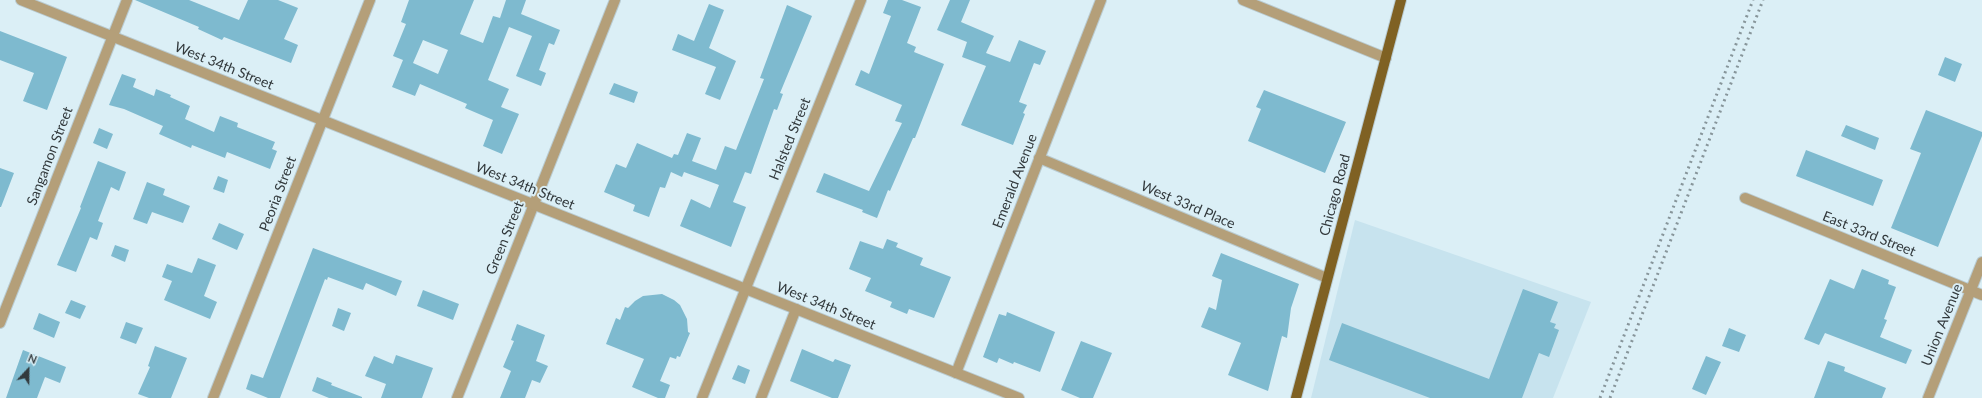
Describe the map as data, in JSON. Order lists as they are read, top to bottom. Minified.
{"streets":{"main road":["Chicago Road"],"street":["West 34th Street","Halsted Street","Sangamon Street","Emerald Avenue","Peoria Street","West 33rd Place","East 33rd Street","Green Street","Union Avenue"]},"crossings":[["West 34th Street","Halsted Street"],["West 34th Street","Sangamon Street"],["West 34th Street","Emerald Avenue"],["West 34th Street","Peoria Street"],["West 34th Street","Green Street"],["Emerald Avenue","West 33rd Place"],["Chicago Road","West 33rd Place"],["East 33rd Street","Union Avenue"]],"north":"top"}
